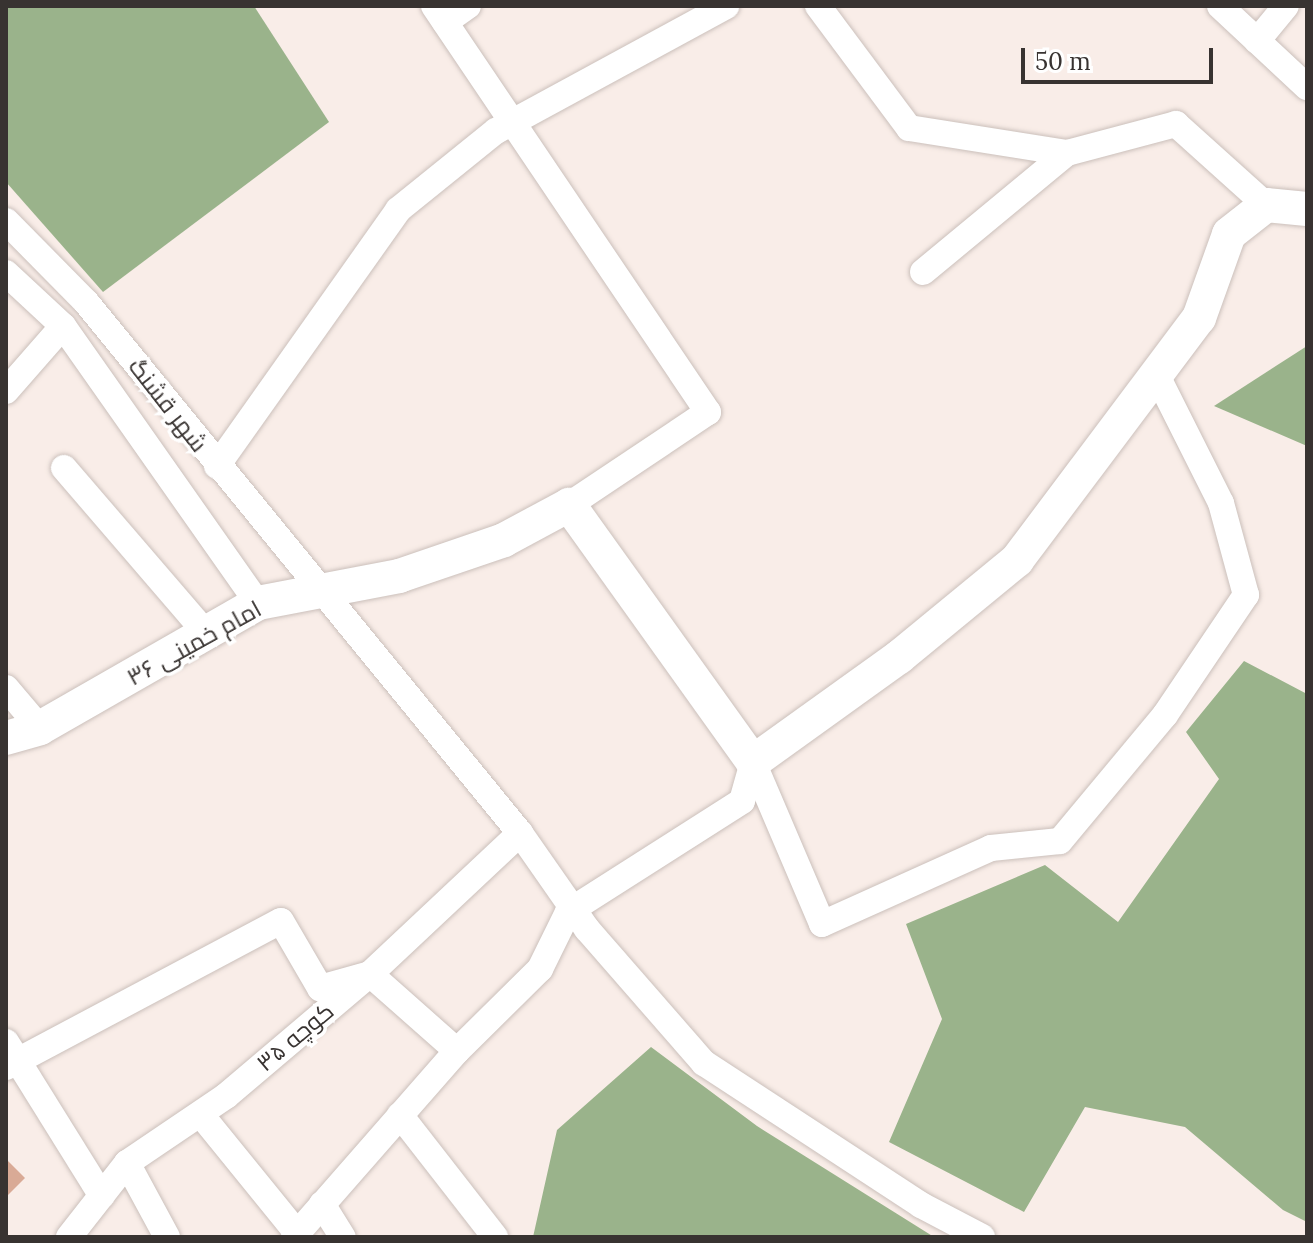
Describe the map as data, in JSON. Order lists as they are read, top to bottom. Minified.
{"streets":{"street":["شهر قشنگ","۳۶ امام خمینی","کوچه ۳۵"]},"crossings":[["شهر قشنگ","۳۶ امام خمینی"],["شهر قشنگ","کوچه ۳۵"]],"scale_bar":"50 m"}
